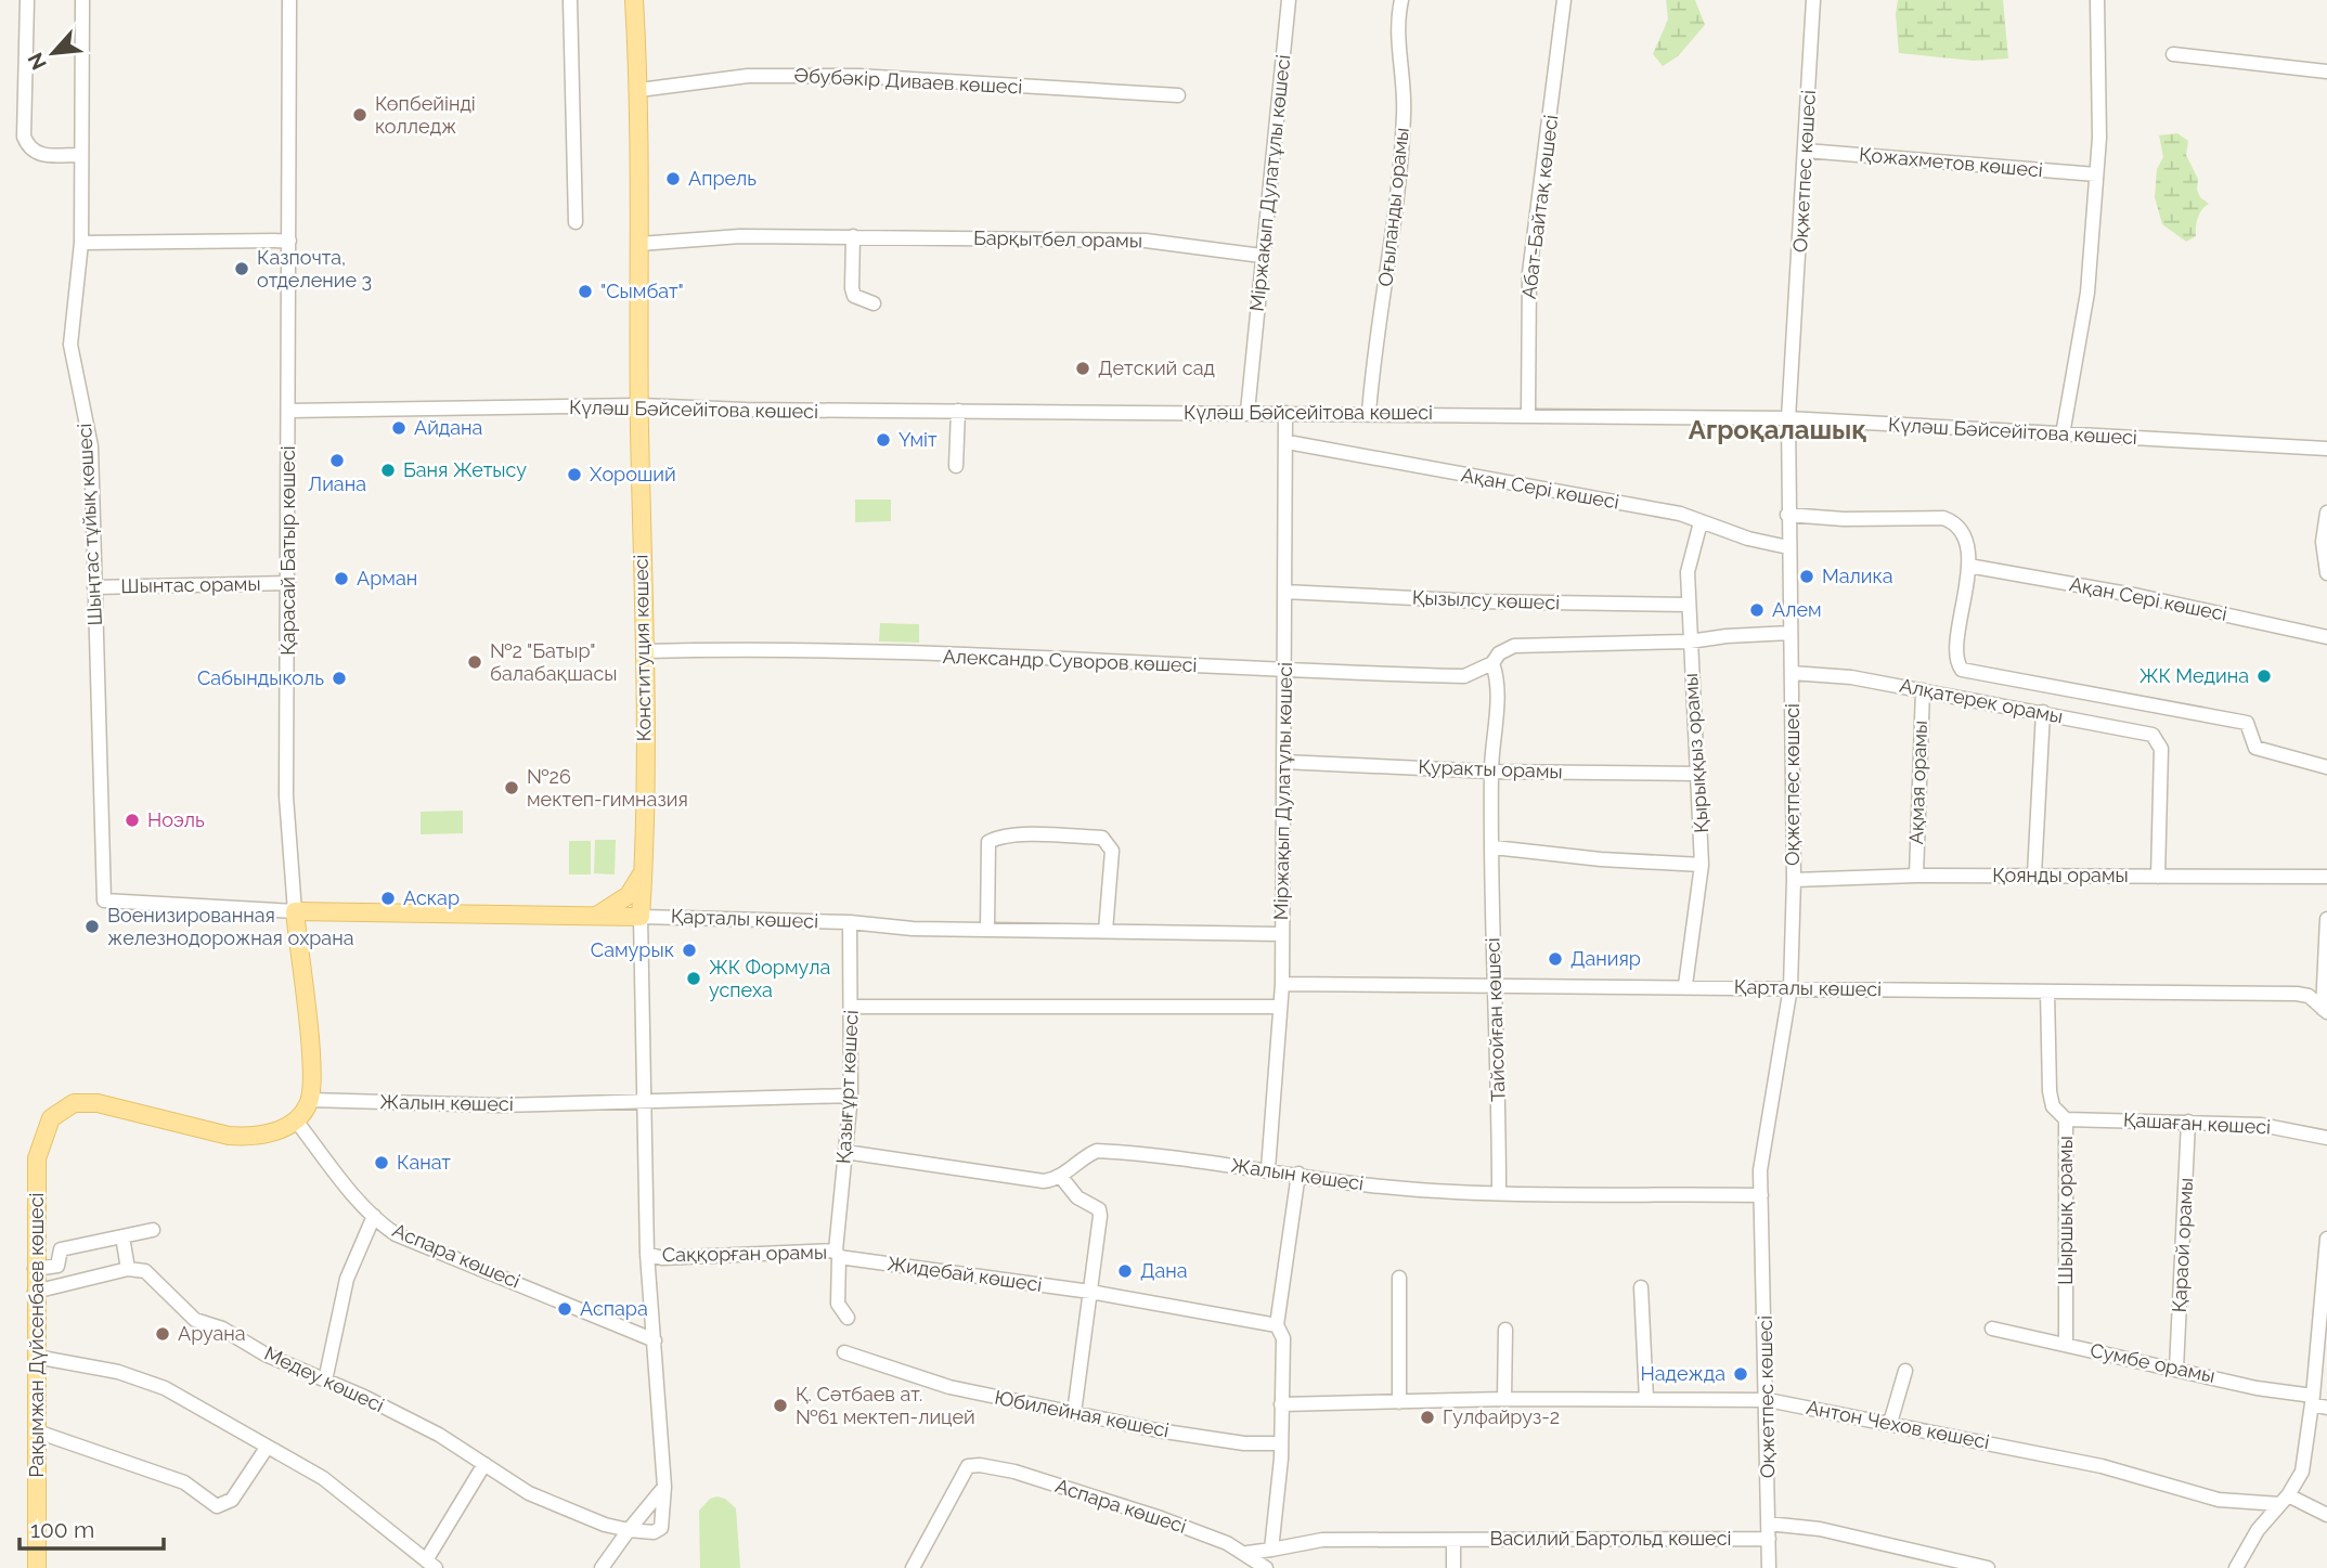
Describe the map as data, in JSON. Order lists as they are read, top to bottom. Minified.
{"streets":{"main road":["Қарасай Батыр көшесі","Конституция көшесі","Қарталы көшесі","Рақымжан Дүйсенбаев көшесі"],"street":["Әбубәкір Диваев көшесі","Қожахметов көшесі","Оқжетпес көшесі","Міржақып Дулатұлы көшесі","Оғыланды орамы","Абат-Байтақ көшесі","Барқытбел орамы","Күләш Бәйсейітова көшесі","Ақан Сері көшесі","Шыңтас тұйық көшесі","Шынтас орамы","Қызылсу көшесі","Александр Суворов көшесі","Алқатерек орамы","Қырыққыз орамы","Қуракты орамы","Ақмая орамы","Қоянды орамы","Тайсойған көшесі","Қазығұрт көшесі","Жалын көшесі","Қашаған көшесі","Шыршық орамы","Қараой орамы","Саққорған орамы","Аспара көшесі","Жидебай көшесі","Сумбе орамы","Медеу көшесі","Юбилейная көшесі","Антон Чехов көшесі","Василий Бартольд көшесі"]},"crossings":[["Әбубәкір Диваев көшесі","Конституция көшесі"],["Қожахметов көшесі","Оқжетпес көшесі"],["Оқжетпес көшесі","Күләш Бәйсейітова көшесі"],["Оқжетпес көшесі","Ақан Сері көшесі"],["Оқжетпес көшесі","Александр Суворов көшесі"],["Оқжетпес көшесі","Алқатерек орамы"],["Оқжетпес көшесі","Қоянды орамы"],["Оқжетпес көшесі","Қарталы көшесі"],["Оқжетпес көшесі","Жалын көшесі"],["Оқжетпес көшесі","Антон Чехов көшесі"],["Оқжетпес көшесі","Василий Бартольд көшесі"],["Міржақып Дулатұлы көшесі","Барқытбел орамы"],["Міржақып Дулатұлы көшесі","Күләш Бәйсейітова көшесі"],["Міржақып Дулатұлы көшесі","Ақан Сері көшесі"],["Міржақып Дулатұлы көшесі","Қызылсу көшесі"],["Міржақып Дулатұлы көшесі","Александр Суворов көшесі"],["Міржақып Дулатұлы көшесі","Қуракты орамы"],["Міржақып Дулатұлы көшесі","Қарталы көшесі"],["Міржақып Дулатұлы көшесі","Жалын көшесі"],["Оғыланды орамы","Күләш Бәйсейітова көшесі"],["Абат-Байтақ көшесі","Күләш Бәйсейітова көшесі"],["Барқытбел орамы","Конституция көшесі"],["Күләш Бәйсейітова көшесі","Қарасай Батыр көшесі"],["Күләш Бәйсейітова көшесі","Конституция көшесі"],["Ақан Сері көшесі","Қырыққыз орамы"],["Шыңтас тұйық көшесі","Шынтас орамы"],["Шыңтас тұйық көшесі","Қарталы көшесі"],["Қарасай Батыр көшесі","Шынтас орамы"],["Қарасай Батыр көшесі","Қарталы көшесі"],["Қарасай Батыр көшесі","Жалын көшесі"],["Қызылсу көшесі","Қырыққыз орамы"],["Конституция көшесі","Александр Суворов көшесі"],["Конституция көшесі","Қарталы көшесі"],["Конституция көшесі","Жалын көшесі"],["Конституция көшесі","Саққорған орамы"],["Конституция көшесі","Аспара көшесі"],["Конституция көшесі","Медеу көшесі"],["Александр Суворов көшесі","Қырыққыз орамы"],["Александр Суворов көшесі","Тайсойған көшесі"],["Алқатерек орамы","Ақмая орамы"],["Алқатерек орамы","Қоянды орамы"],["Қырыққыз орамы","Қуракты орамы"],["Қырыққыз орамы","Қарталы көшесі"],["Қуракты орамы","Тайсойған көшесі"],["Ақмая орамы","Қоянды орамы"],["Қарталы көшесі","Тайсойған көшесі"],["Қарталы көшесі","Қазығұрт көшесі"],["Қарталы көшесі","Шыршық орамы"],["Тайсойған көшесі","Жалын көшесі"],["Қазығұрт көшесі","Жалын көшесі"],["Қазығұрт көшесі","Саққорған орамы"],["Қазығұрт көшесі","Жидебай көшесі"],["Қашаған көшесі","Шыршық орамы"],["Қашаған көшесі","Қараой орамы"],["Шыршық орамы","Сумбе орамы"],["Қараой орамы","Сумбе орамы"],["Саққорған орамы","Жидебай көшесі"],["Аспара көшесі","Рақымжан Дүйсенбаев көшесі"]],"districts":["Агроқалашық"],"places":["Көпбейінді колледж","Апрель","Казпочта, отделение 3","\"Сымбат\"","Детский сад","Айдана","Үміт","Лиана","Баня Жетысу","Хороший","Малика","Арман","Алем","№2 \"Батыр\" балабақшасы","ЖК Медина","Сабындыколь","№26 мектеп-гимназия","Ноэль","Аскар","Военизированная железнодорожная охрана","Самурык","Данияр","ЖК Формула успеха","Канат","Дана","Аспара","Аруана","Надежда","Қ. Сәтбаев ат. №61 мектеп-лицей","Гулфайруз-2"],"scale_bar":"100 m","north":"bottom left"}
